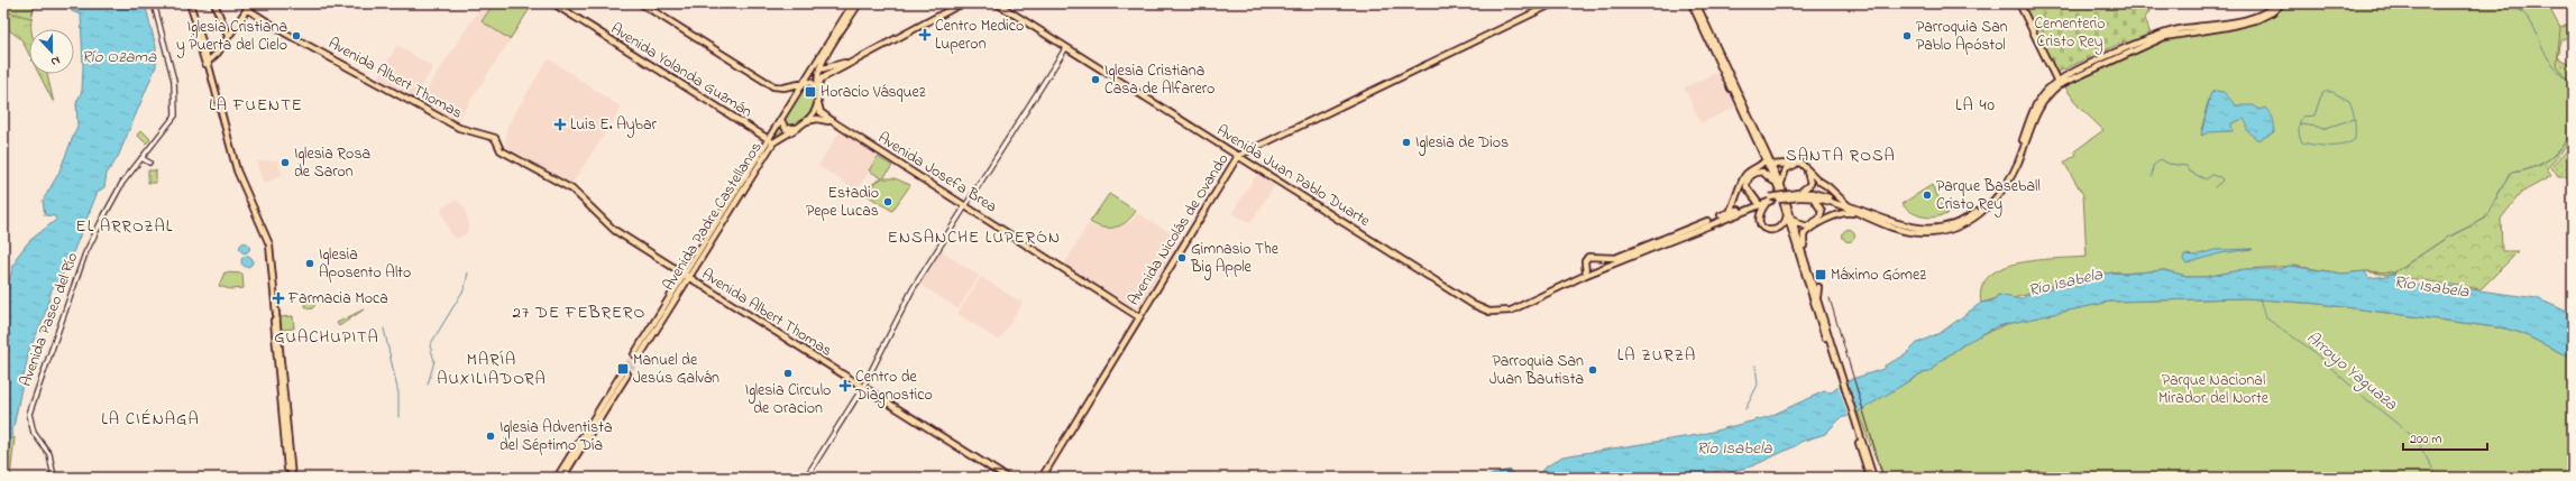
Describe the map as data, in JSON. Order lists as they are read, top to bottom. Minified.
{"streets":{"main road":["Avenida Yolanda Guzmán","Avenida Albert Thomas","Avenida Josefa Brea","Avenida Juan Pablo Duarte","Avenida Padre Castellanos","Avenida Nicolás de Ovando"],"street":["Avenida Paseo del Río"]},"crossings":[["Avenida Yolanda Guzmán","Avenida Padre Castellanos"],["Avenida Albert Thomas","Avenida Padre Castellanos"],["Avenida Josefa Brea","Avenida Padre Castellanos"],["Avenida Josefa Brea","Avenida Nicolás de Ovando"],["Avenida Juan Pablo Duarte","Avenida Nicolás de Ovando"]],"districts":["LA FUENTE","LA 40","SANTA ROSA","EL ARROZAL","ENSANCHE LUPERÓN","27 DE FEBRERO","GUACHUPITA","LA ZURZA","MARÍA AUXILIADORA","LA CIÉNAGA"],"water":["Río Ozama","Río Isabela","Arroyo Yaguaza"],"parks":["Cementerio Cristo Rey","Parque Nacional Mirador del Norte"],"places":{"health":["Centro Medico Luperon","Luis E. Aybar","Farmacia Moca","Centro de Diagnostico"],"other":["Iglesia Cristiana y Puerta del Cielo","Parroquia San Pablo Apóstol","Iglesia Cristiana Casa de Alfarero","Iglesia de Dios","Iglesia Rosa de Saron","Parque Baseball Cristo Rey","Estadio Pepe Lucas","Gimnasio The Big Apple","Iglesia Aposento Alto","Parroquia San Juan Bautista","Iglesia Circulo de Oracion","Iglesia Adventista del Séptimo Día"],"transit":["Horacio Vásquez","Máximo Gómez","Manuel de Jesús Galván"]},"scale_bar":"200 m","north":"bottom"}
